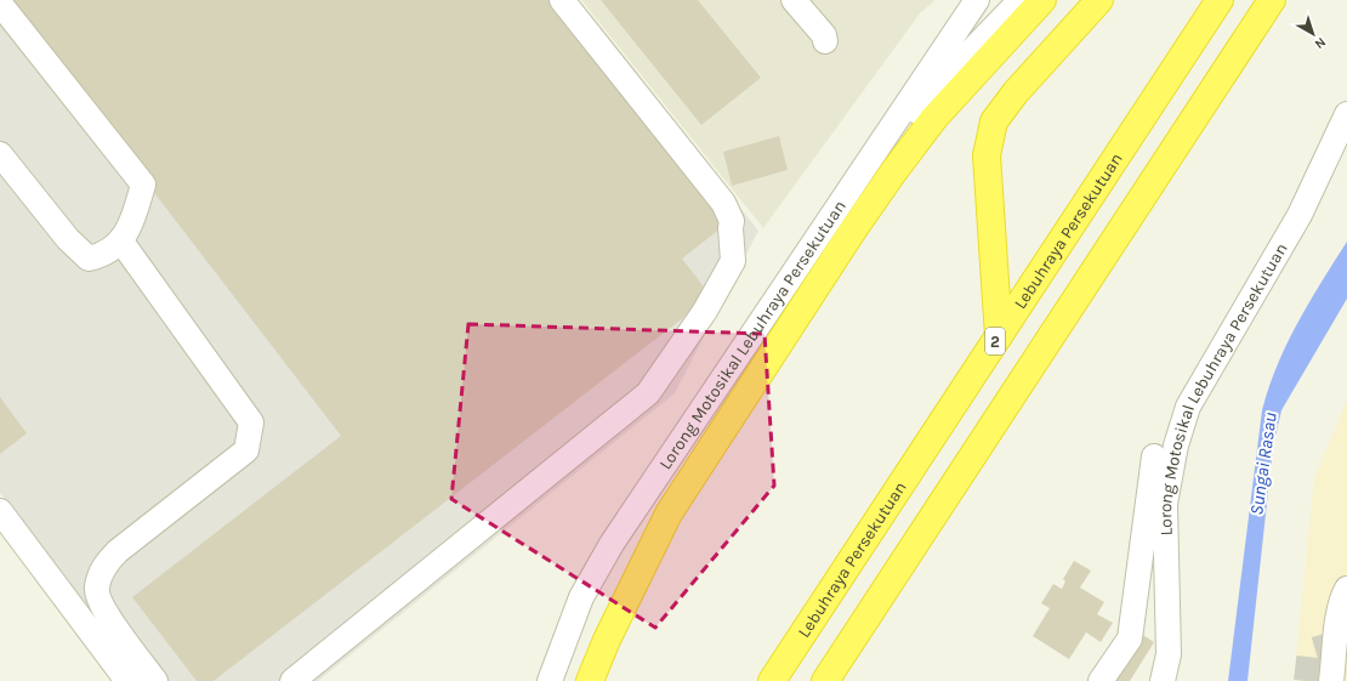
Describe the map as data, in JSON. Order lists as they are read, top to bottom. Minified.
{"streets":{"highway":["Lebuhraya Persekutuan","2"],"lane":["Lorong Motosikal Lebuhraya Persekutuan"]},"water":["Sungai Rasau"],"north":"bottom right"}
